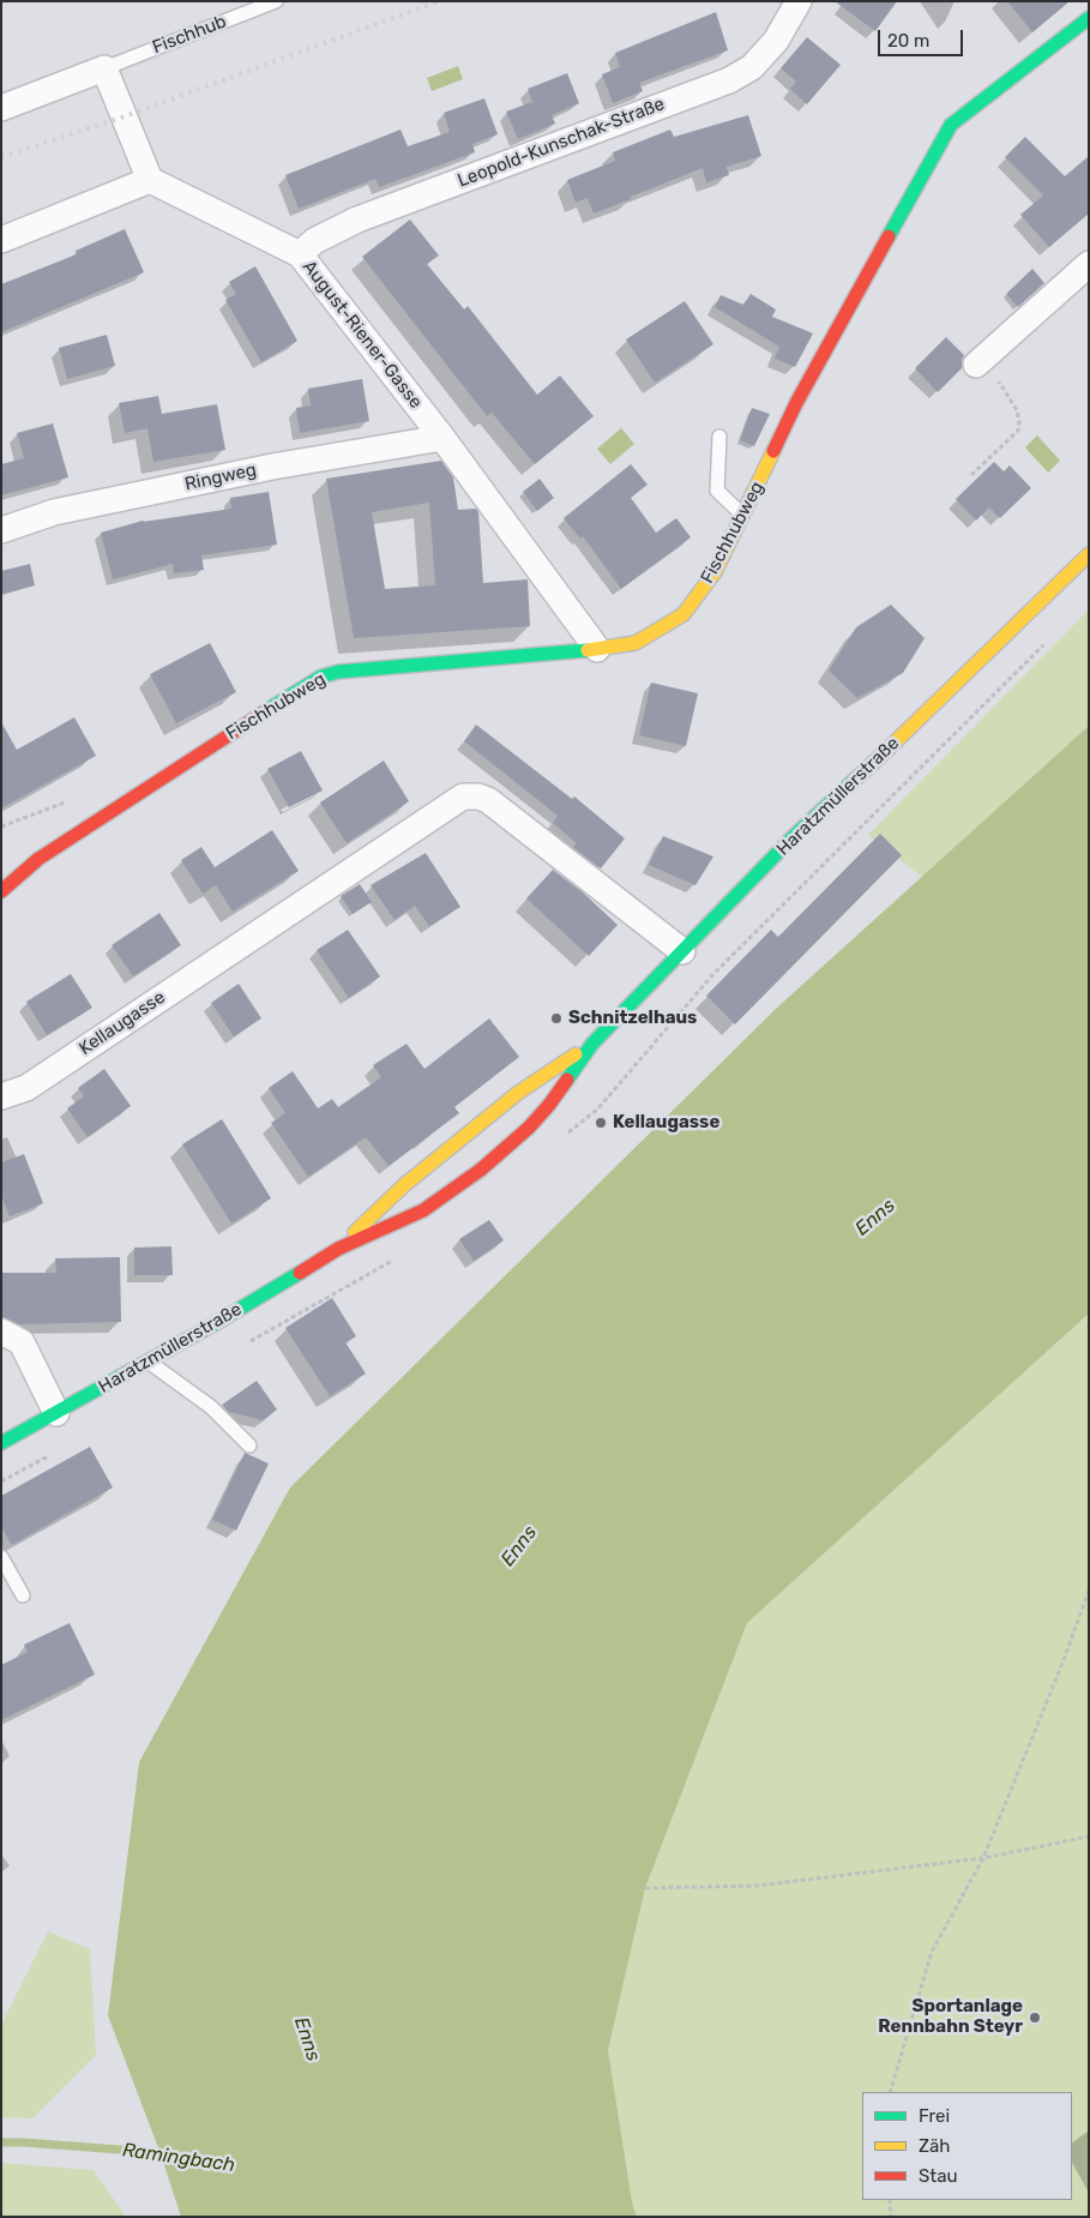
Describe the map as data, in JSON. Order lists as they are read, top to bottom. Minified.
{"streets":{"main road":["Fischhubweg","Haratzmüllerstraße"],"street":["Fischhub","Leopold-Kunschak-Straße","August-Riener-Gasse","Ringweg","Kellaugasse"]},"crossings":[["Leopold-Kunschak-Straße","August-Riener-Gasse"],["August-Riener-Gasse","Ringweg"],["August-Riener-Gasse","Fischhubweg"],["Haratzmüllerstraße","Kellaugasse"]],"water":["Enns","Ramingbach"],"places":["Schnitzelhaus","Kellaugasse","Sportanlage Rennbahn Steyr"],"legend":["Frei","Zäh","Stau"],"scale_bar":"20 m"}
